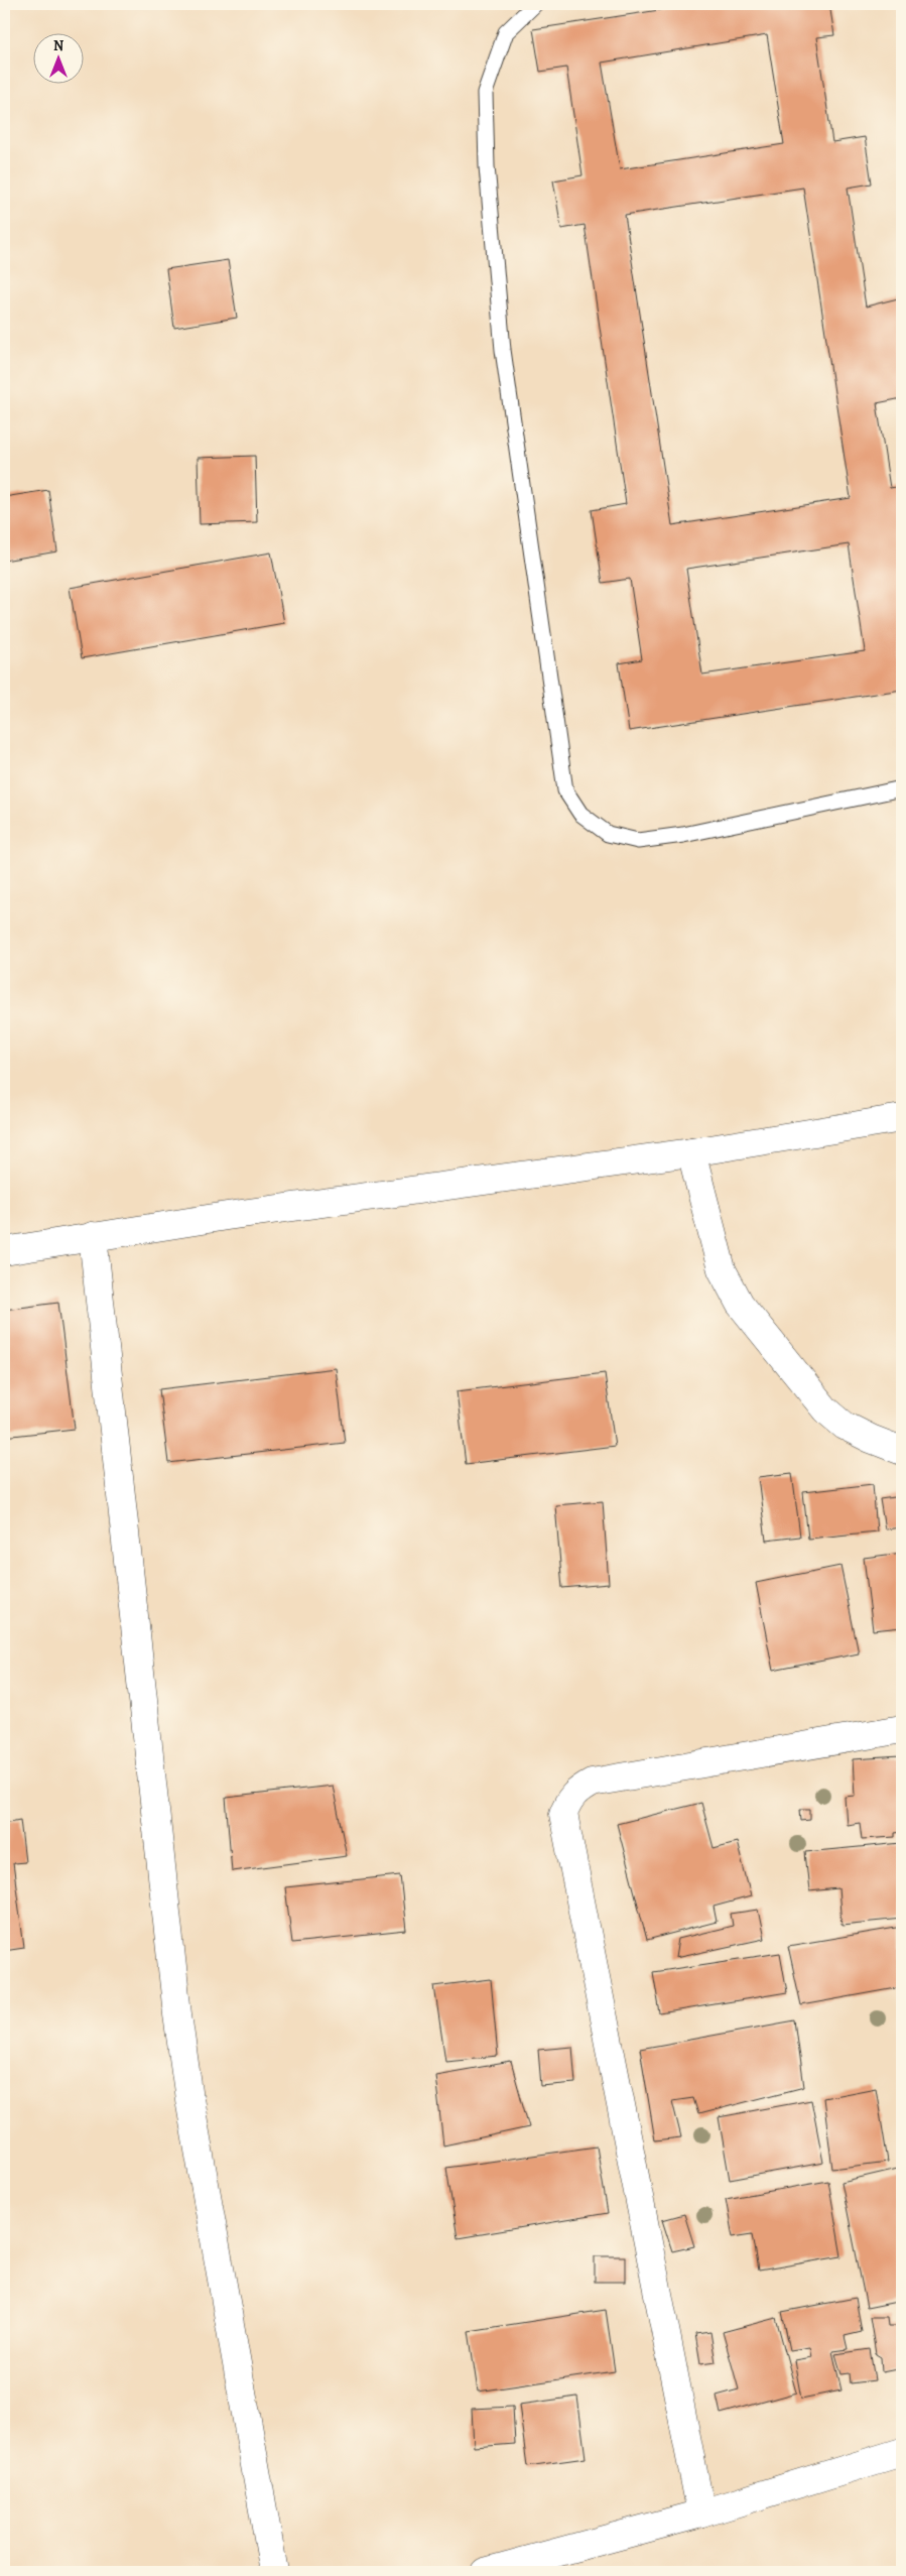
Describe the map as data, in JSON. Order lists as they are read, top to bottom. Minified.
{"north":"top"}
